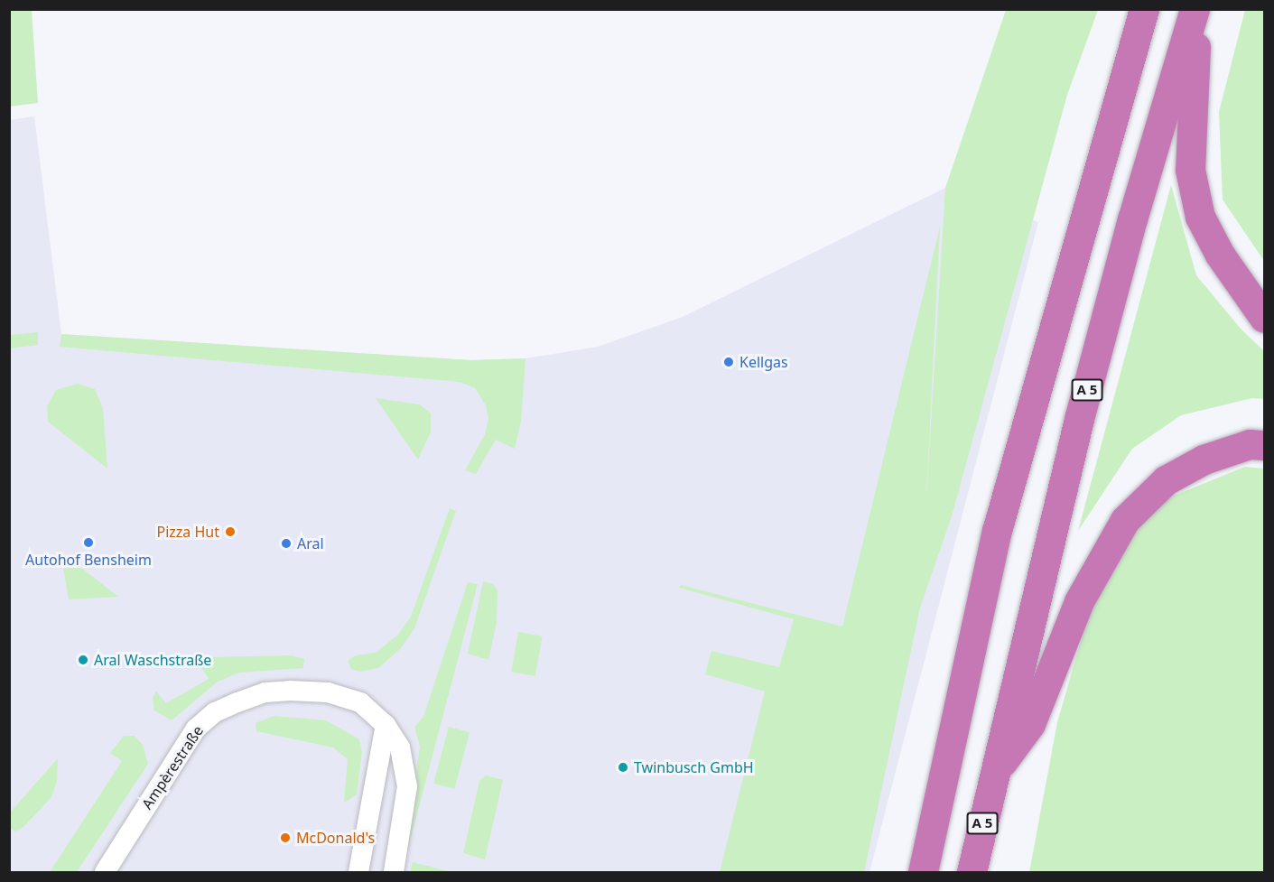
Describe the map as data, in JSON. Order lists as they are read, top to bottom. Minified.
{"streets":{"highway":["A 5"],"street":["Ampèrestraße"]},"places":["Kellgas","Pizza Hut","Autohof Bensheim","Aral","Aral Waschstraße","Twinbusch GmbH","McDonald's"]}
